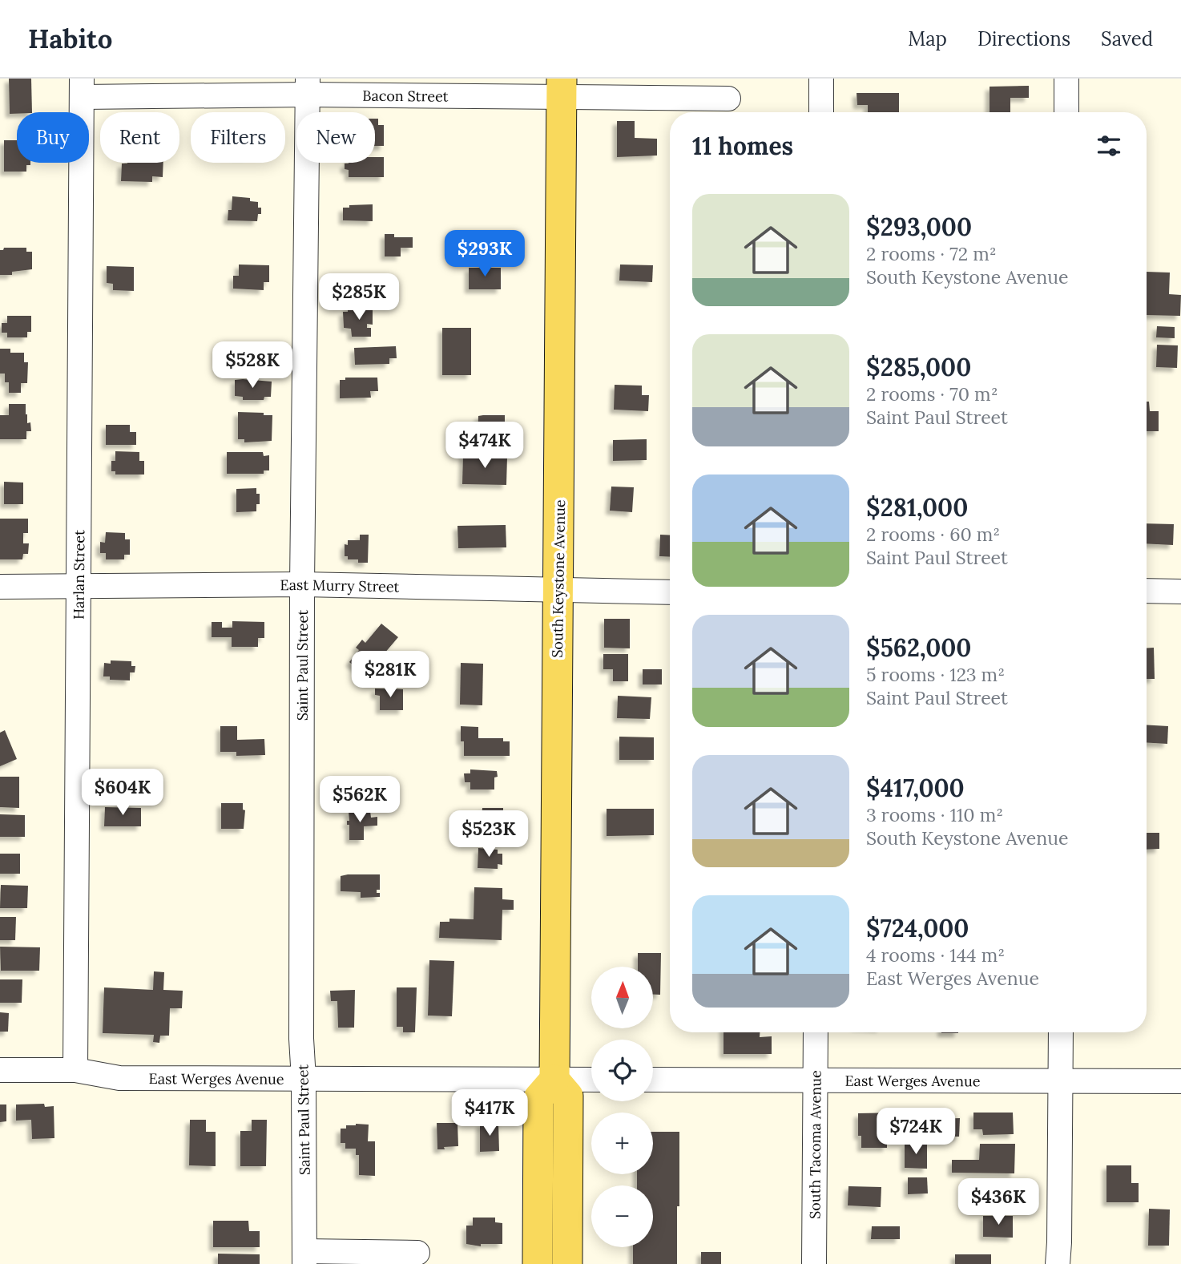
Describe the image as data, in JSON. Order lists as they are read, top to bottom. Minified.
{"streets":{"main road":["South Keystone Avenue"],"street":["Bacon Street","Harlan Street","East Murry Street","Saint Paul Street","East Werges Avenue","South Tacoma Avenue"]},"crossings":[["Bacon Street","Harlan Street"],["Bacon Street","South Keystone Avenue"],["Bacon Street","Saint Paul Street"],["Harlan Street","East Murry Street"],["Harlan Street","East Werges Avenue"],["South Keystone Avenue","East Murry Street"],["South Keystone Avenue","East Werges Avenue"],["East Murry Street","Saint Paul Street"],["Saint Paul Street","East Werges Avenue"],["East Werges Avenue","South Tacoma Avenue"]],"north":"top","page":{"header":"Habito","nav":["Map","Directions","Saved"],"chip":["Buy","Rent","Filters","New"],"heading":"11 homes","list":[{"name":"$293,000","note":"2 rooms · 72 m² · South Keystone Avenue"},{"name":"$285,000","note":"2 rooms · 70 m² · Saint Paul Street"},{"name":"$281,000","note":"2 rooms · 60 m² · Saint Paul Street"},{"name":"$562,000","note":"5 rooms · 123 m² · Saint Paul Street"},{"name":"$417,000","note":"3 rooms · 110 m² · South Keystone Avenue"},{"name":"$724,000","note":"4 rooms · 144 m² · East Werges Avenue"}],"price":["$293K","$285K","$528K","$474K","$281K","$604K","$562K","$523K","$417K","$724K","$436K"],"map_buttons":["+","−"]}}
